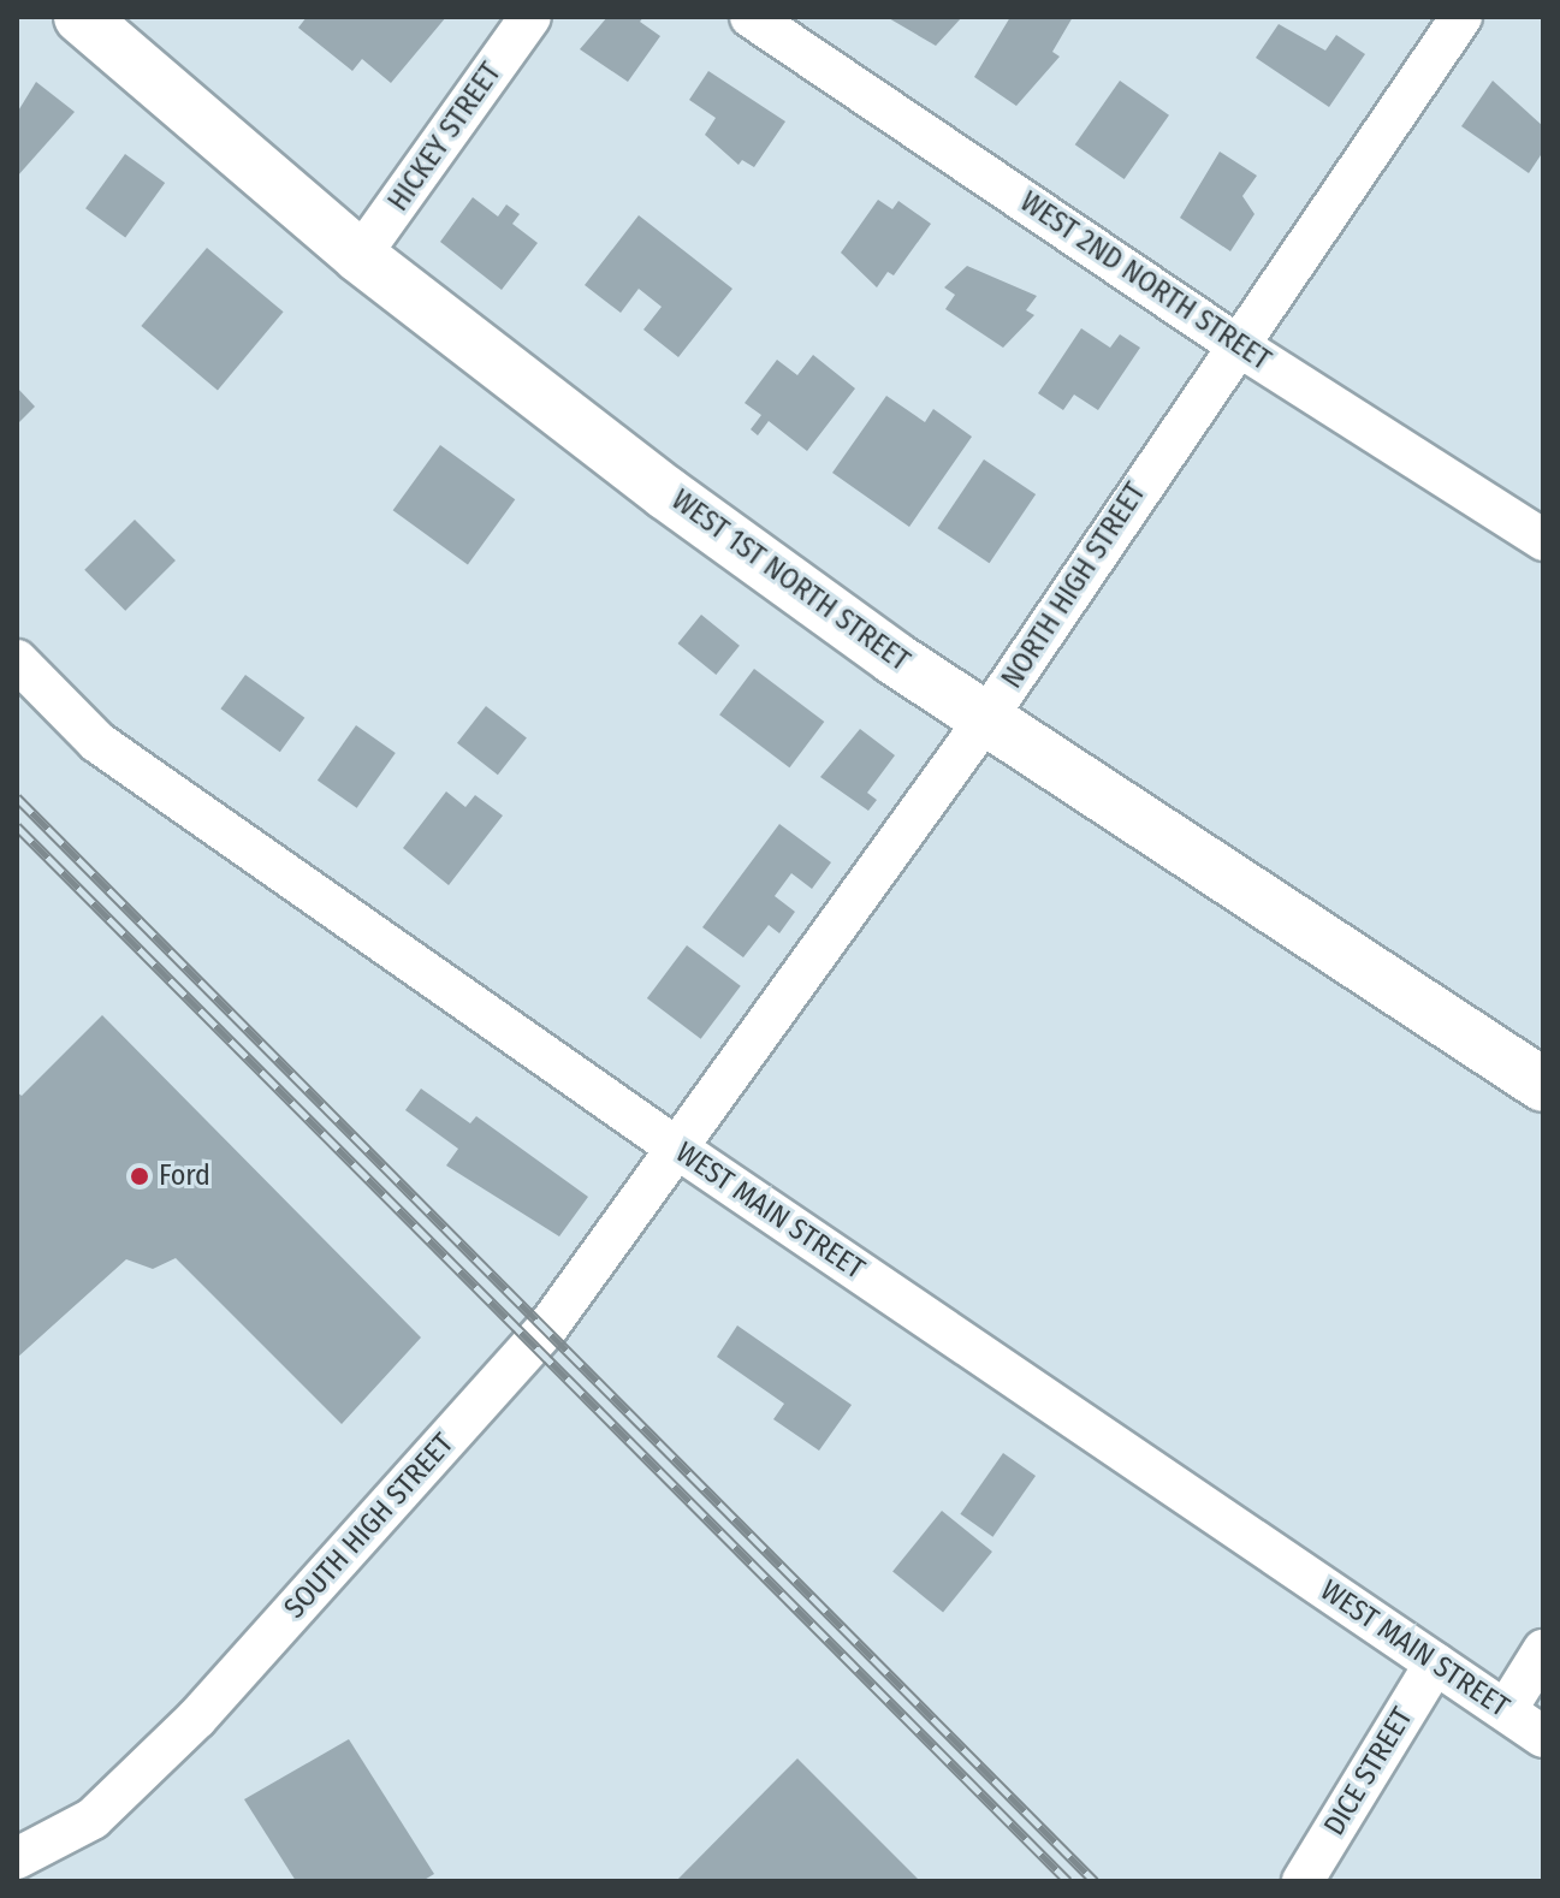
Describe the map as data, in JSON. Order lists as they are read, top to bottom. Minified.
{"streets":{"main road":["WEST 1ST NORTH STREET"],"street":["HICKEY STREET","WEST 2ND NORTH STREET","NORTH HIGH STREET","WEST MAIN STREET","SOUTH HIGH STREET","DICE STREET"]},"crossings":[["HICKEY STREET","WEST 1ST NORTH STREET"],["WEST 2ND NORTH STREET","NORTH HIGH STREET"],["WEST 1ST NORTH STREET","NORTH HIGH STREET"],["NORTH HIGH STREET","WEST MAIN STREET"],["NORTH HIGH STREET","SOUTH HIGH STREET"],["WEST MAIN STREET","SOUTH HIGH STREET"],["WEST MAIN STREET","DICE STREET"]],"places":["Ford"]}
